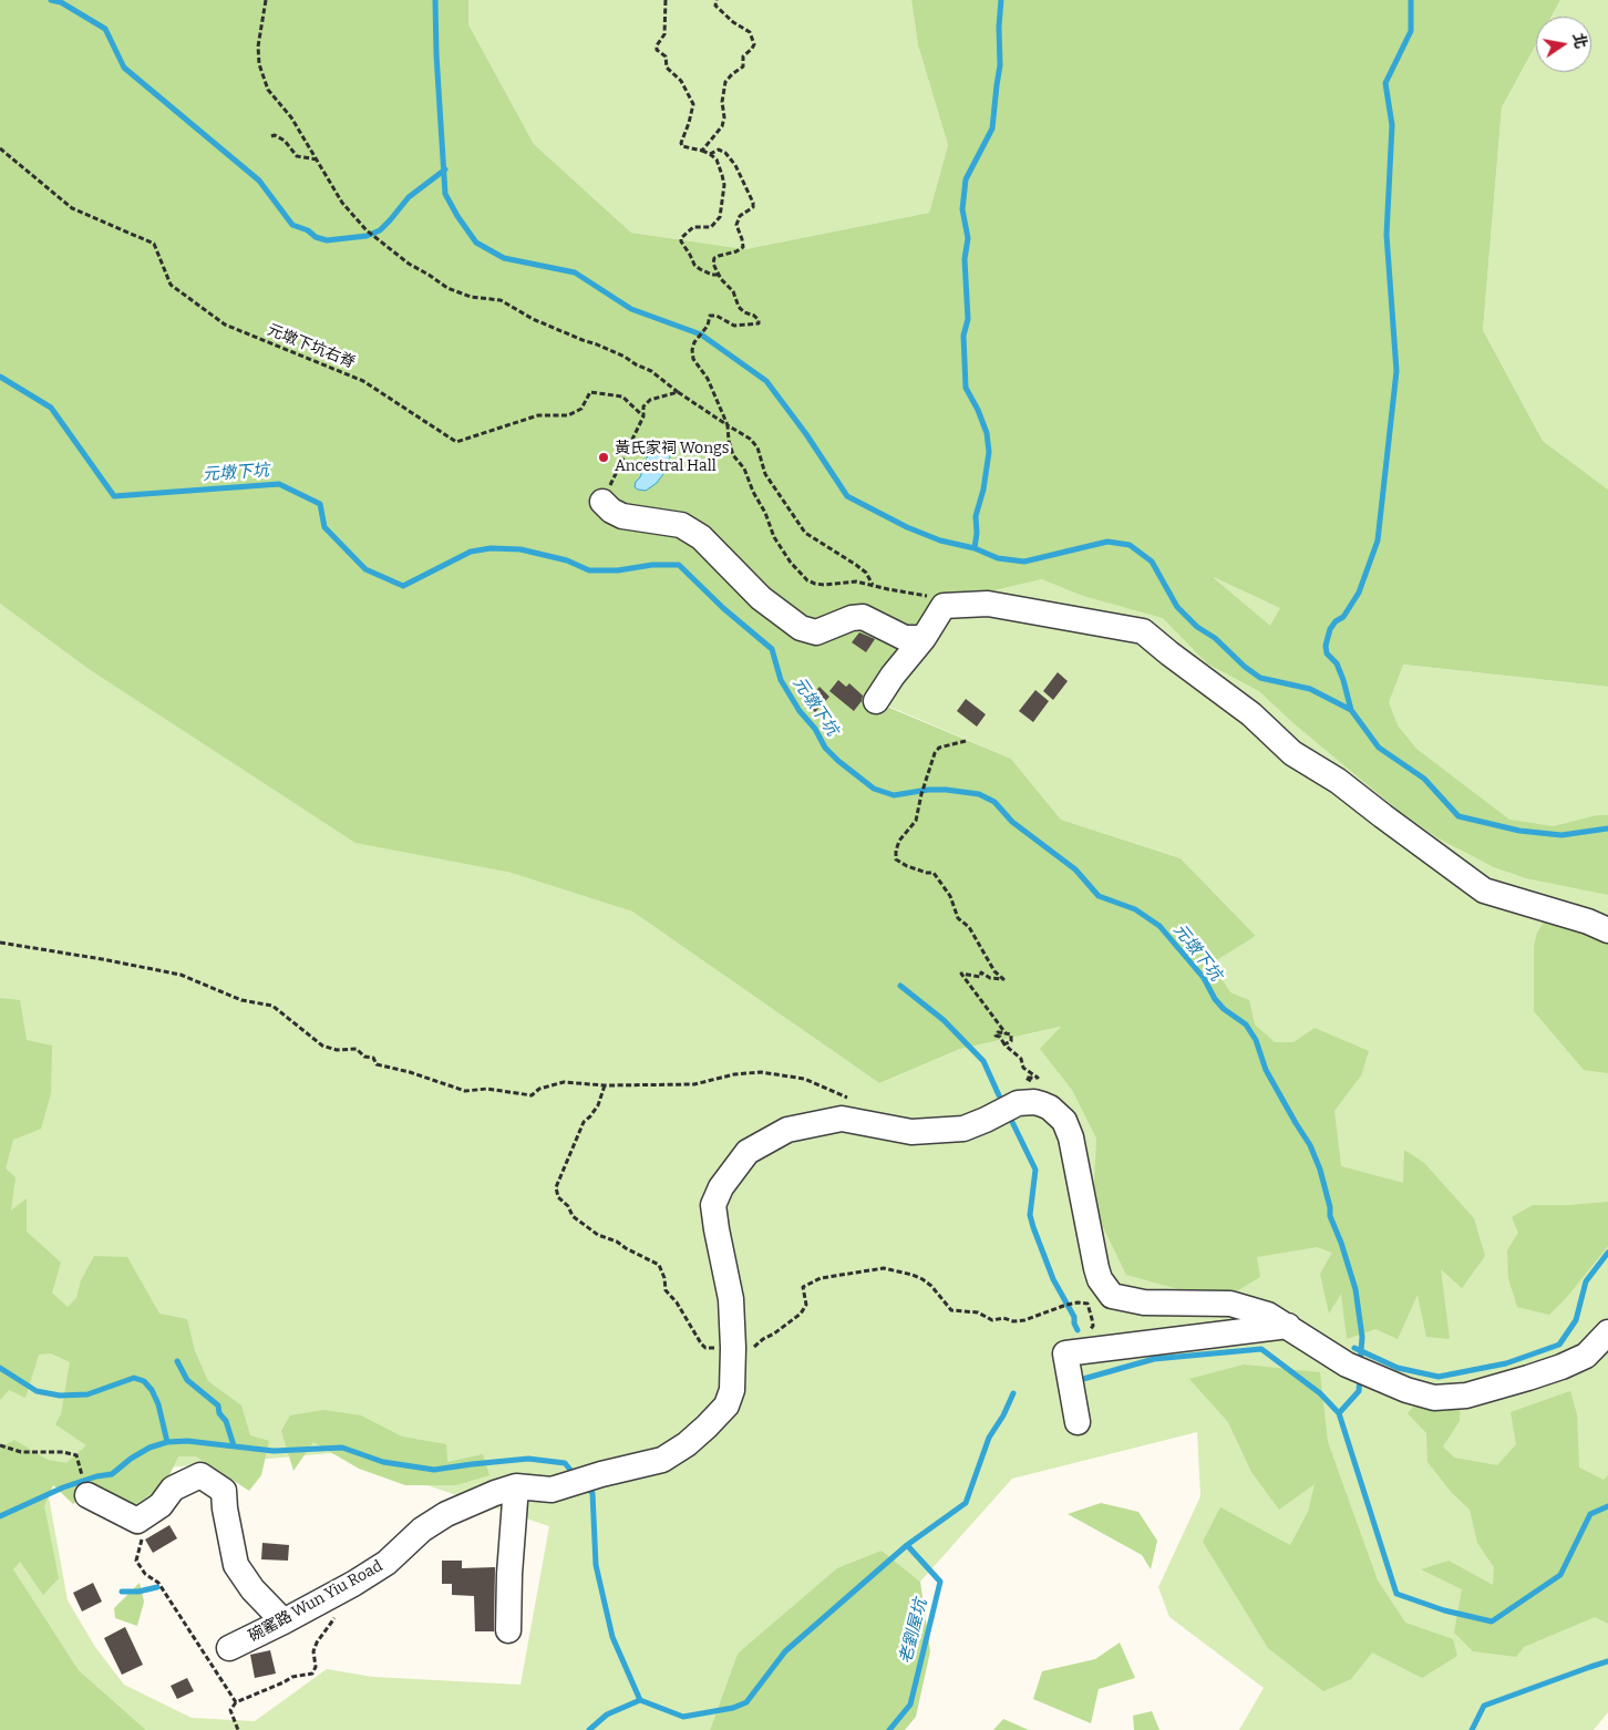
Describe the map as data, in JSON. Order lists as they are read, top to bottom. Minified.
{"streets":{"street":["碗窰路 Wun Yiu Road"],"path":["元墩下坑右脊"]},"water":["元墩下坑","老劉屋坑"],"places":["黃氏家祠 Wongs Ancestral Hall"],"north":"right"}
